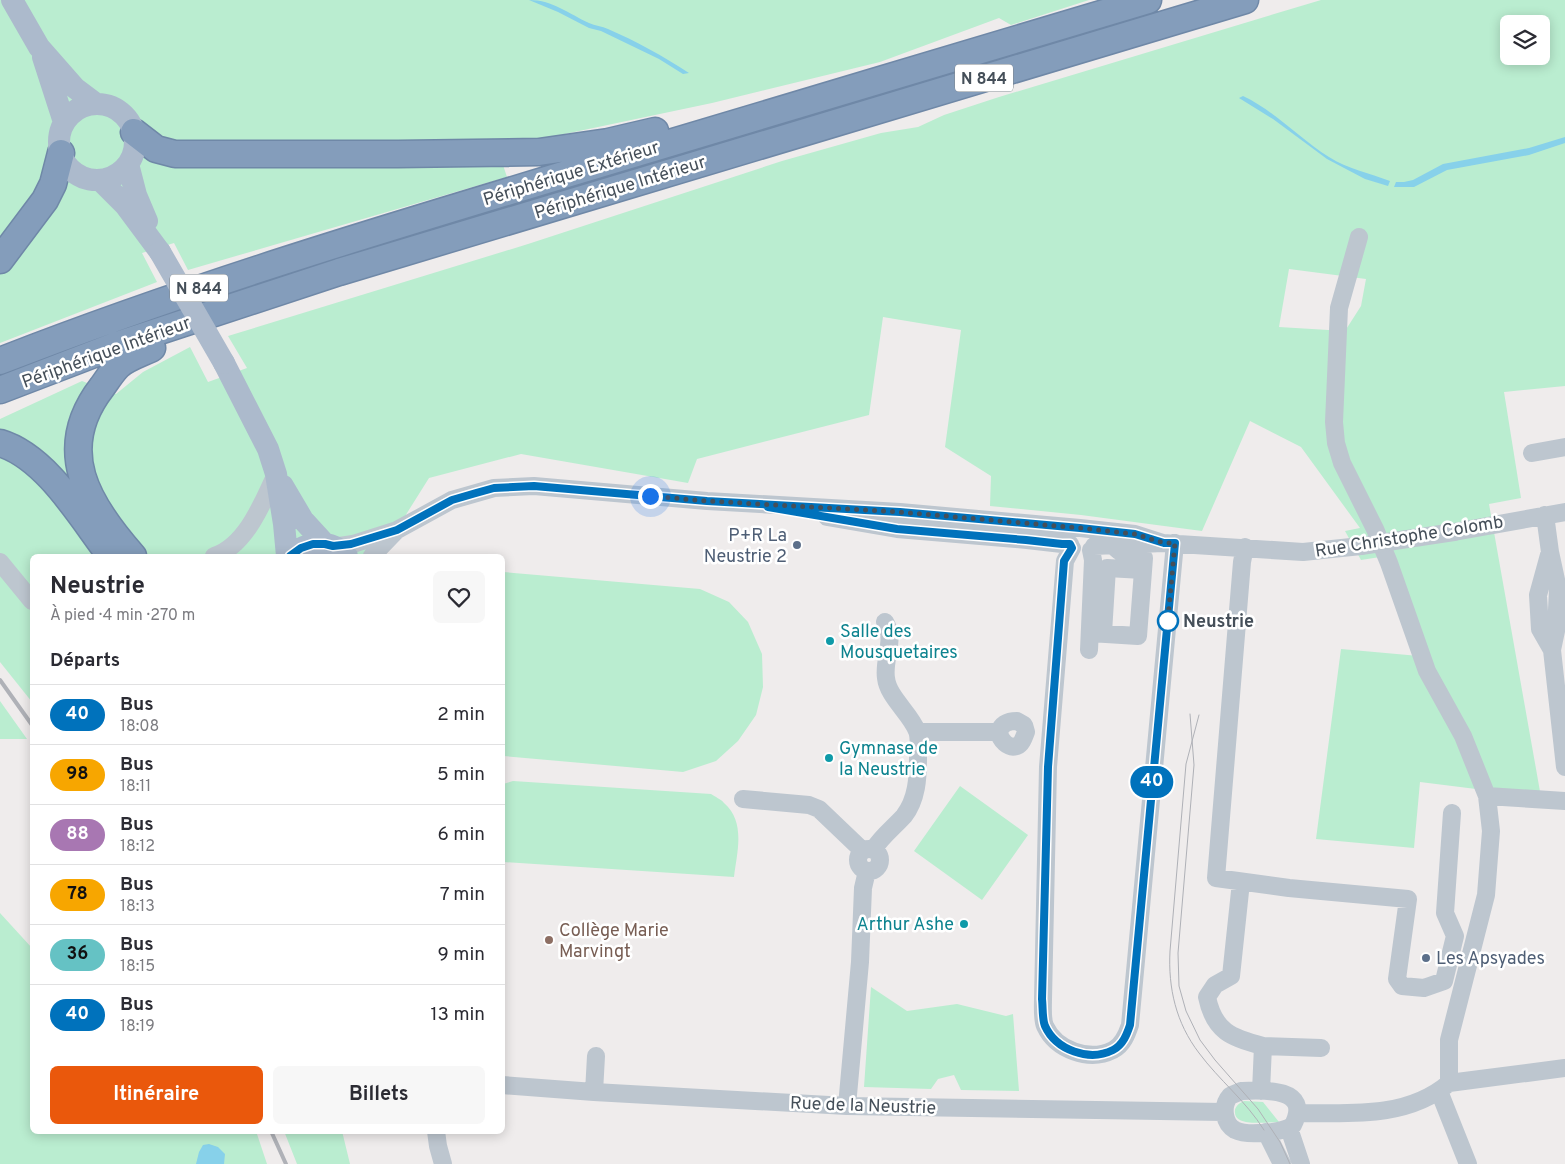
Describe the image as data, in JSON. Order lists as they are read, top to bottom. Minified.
{"streets":{"highway":["N 844","Périphérique Extérieur","Périphérique Intérieur"],"street":["Rue Christophe Colomb","Rue de la Neustrie"]},"places":["P+R La Neustrie 2","Neustrie","Salle des Mousquetaires","Gymnase de la Neustrie","Arthur Ashe","Collège Marie Marvingt","Les Apsyades"],"lines":["bus line 40"],"page":{"on_map":"40","heading":[["Neustrie","À pied · 4 min · 270 m"],"Départs"],"list":[{"mark":"40","name":"Bus","note":"18:08","value":"2 min"},{"mark":"98","name":"Bus","note":"18:11","value":"5 min"},{"mark":"88","name":"Bus","note":"18:12","value":"6 min"},{"mark":"78","name":"Bus","note":"18:13","value":"7 min"},{"mark":"36","name":"Bus","note":"18:15","value":"9 min"},{"mark":"40","name":"Bus","note":"18:19","value":"13 min"}],"buttons":["Itinéraire","Billets"]}}
